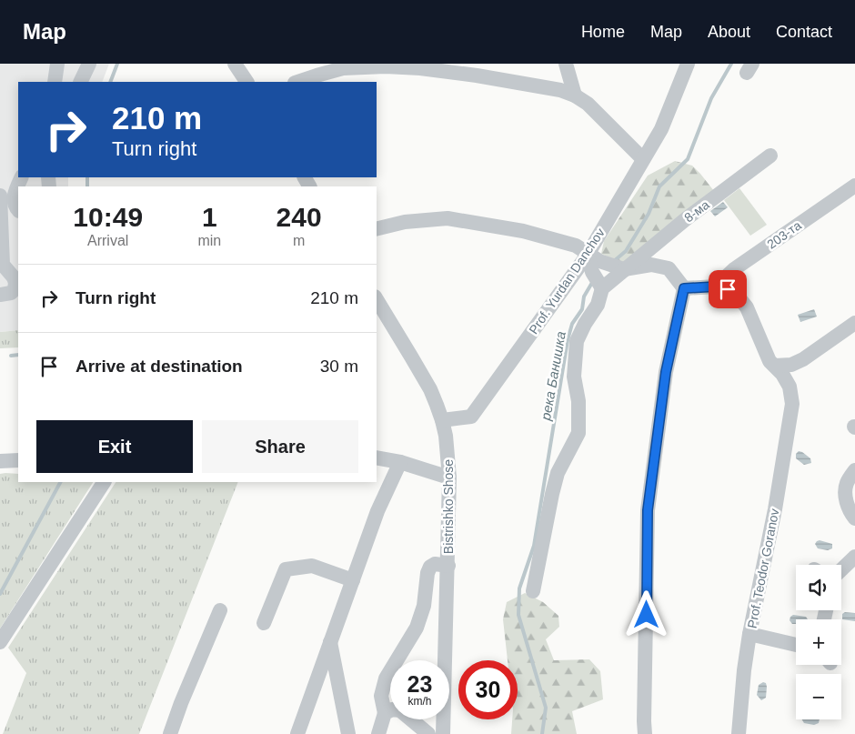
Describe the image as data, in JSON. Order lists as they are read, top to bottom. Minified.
{"streets":{"street":["8-ма","203-та","Prof. Yurdan Danchov","Bistrishko Shose","Prof. Teodor Goranov"]},"crossings":[["Prof. Yurdan Danchov","Bistrishko Shose"]],"water":["река Банишка"],"page":{"header":"Map","nav":["Home","Map","About","Contact"],"turn":["210 m","Turn right"],"eta":["10:49","Arrival","1","min","240","m"],"list":[{"name":"Turn right","value":"210 m"},{"name":"Arrive at destination","value":"30 m"}],"buttons":["Exit","Share"],"map_buttons":["+","−"],"speed":"23 km/h","limit":"30"}}
